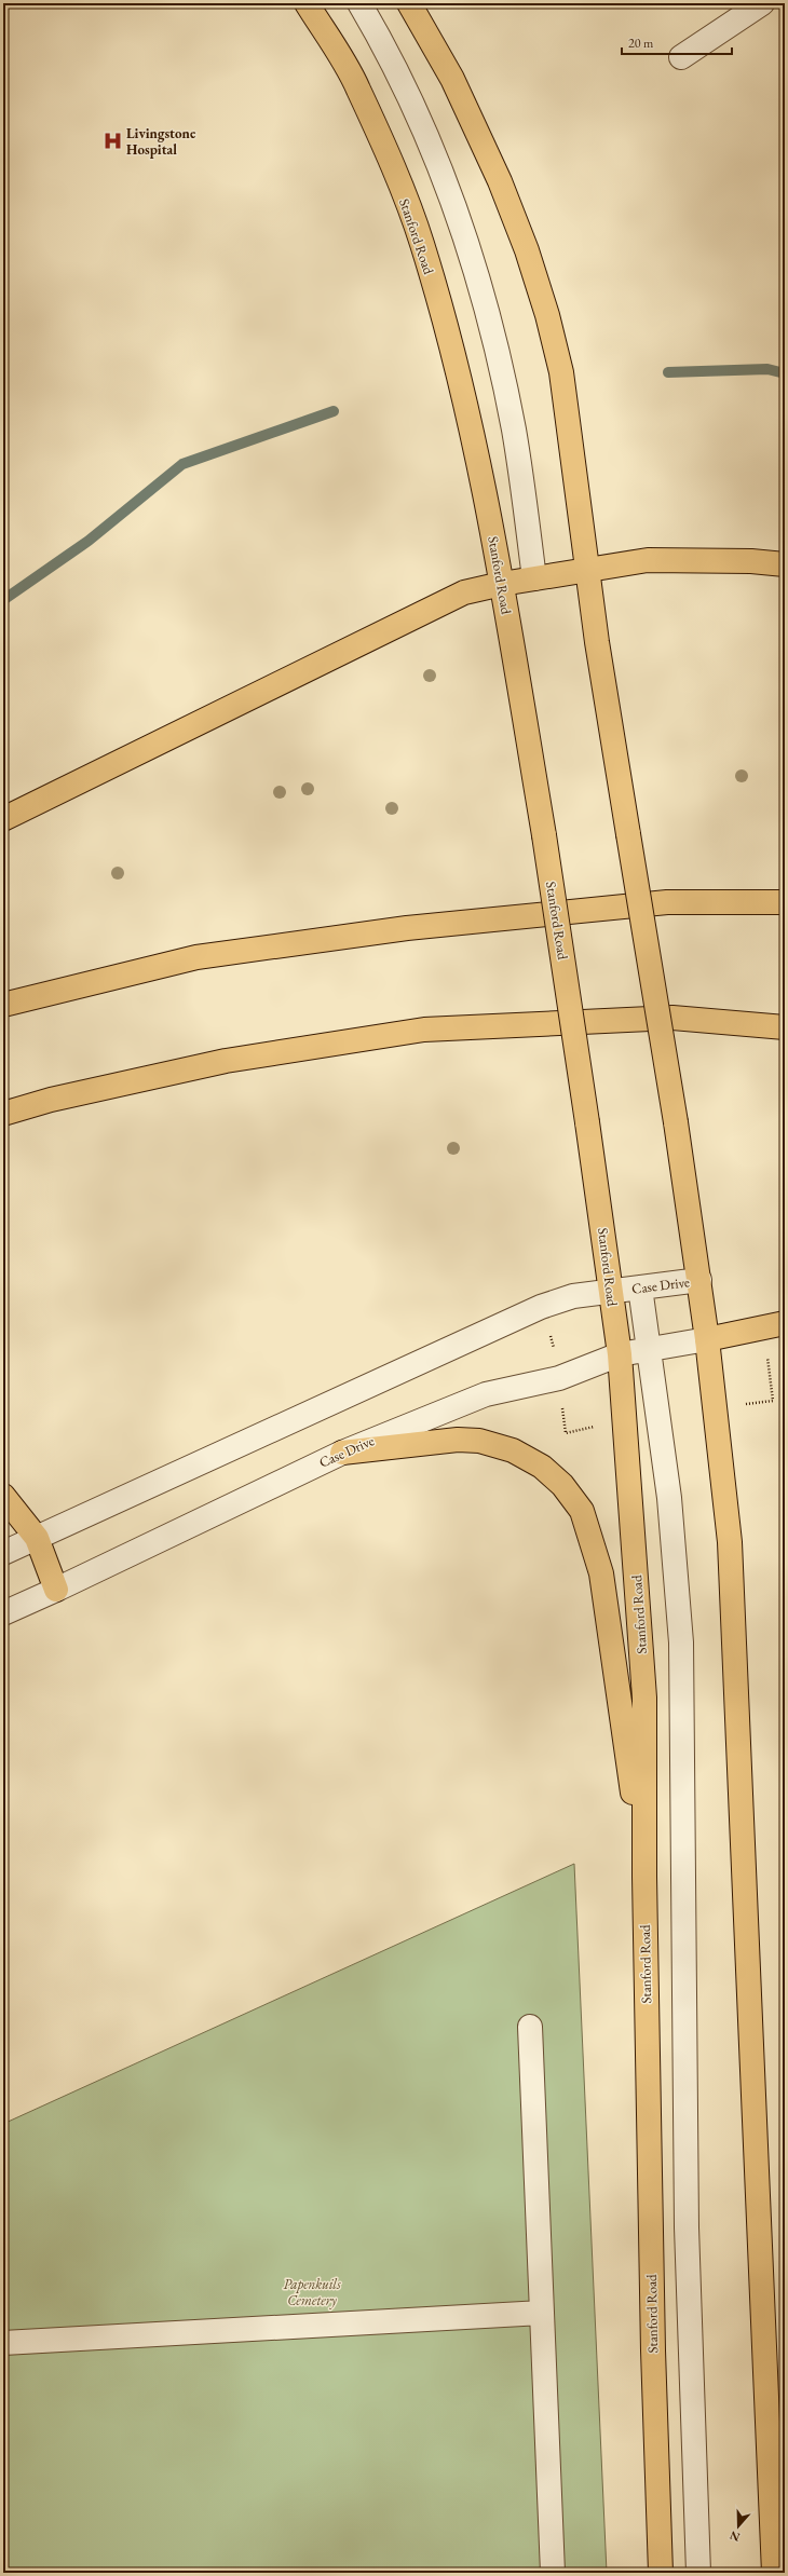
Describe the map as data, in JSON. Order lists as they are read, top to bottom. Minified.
{"streets":{"main road":["Stanford Road"],"street":["Case Drive"]},"crossings":[["Stanford Road","Case Drive"]],"parks":["Papenkuils Cemetery"],"places":{"hospital":["Livingstone Hospital"]},"scale_bar":"20 m","north":"bottom"}
